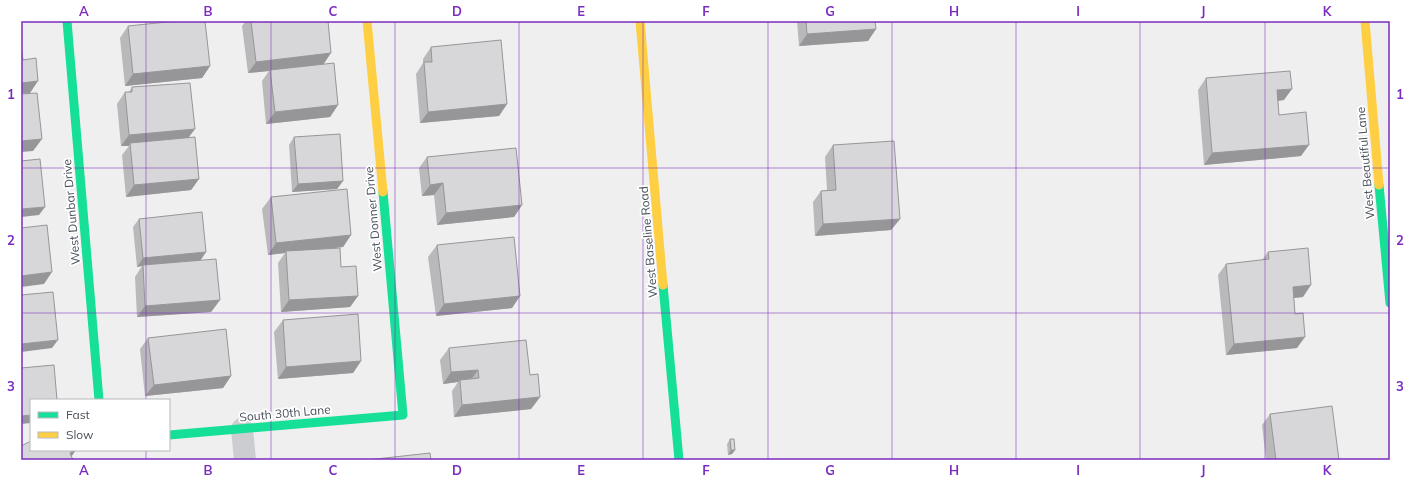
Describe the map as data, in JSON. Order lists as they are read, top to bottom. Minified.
{"streets":{"street":["West Beautiful Lane","West Dunbar Drive","West Donner Drive","West Baseline Road","South 30th Lane"]},"crossings":[["West Donner Drive","South 30th Lane"]],"legend":["Fast","Slow"],"grid":{"columns":["A","B","C","D","E","F","G","H","I","J","K"],"rows":["1","2","3"]}}
